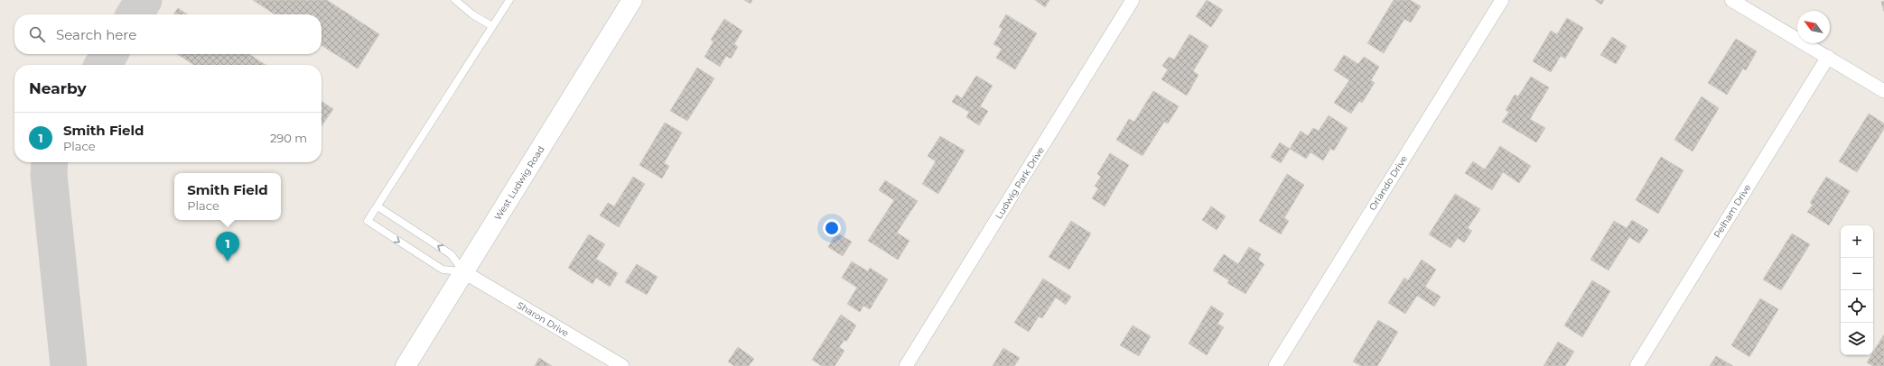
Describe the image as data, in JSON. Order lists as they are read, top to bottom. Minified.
{"streets":{"main road":["West Ludwig Road"],"street":["Ludwig Park Drive","Orlando Drive","Pelham Drive","Sharon Drive"]},"crossings":[["West Ludwig Road","Sharon Drive"]],"north":"top left","page":{"search":"Search here","heading":"Nearby","list":[{"mark":"1","name":"Smith Field","note":"Place","value":"290 m"}],"popup":["Smith Field","Place"],"map_buttons":["+","−"],"pins":"1"}}
